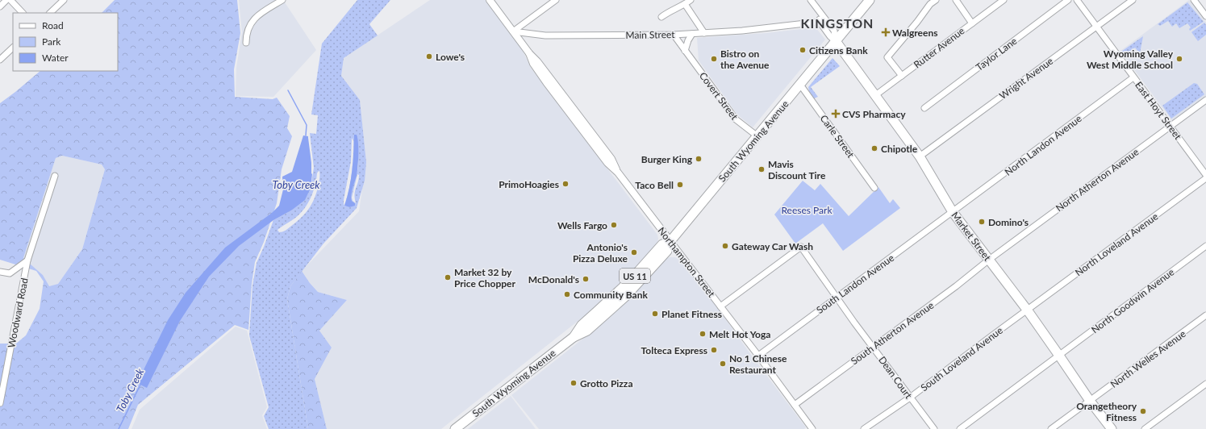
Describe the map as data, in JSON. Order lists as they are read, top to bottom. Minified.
{"streets":{"main road":["South Wyoming Avenue","Market Street","US 11"],"street":["Main Street","Rutter Avenue","Taylor Lane","Wright Avenue","Covert Street","East Hoyt Street","Carle Street","North Landon Avenue","North Atherton Avenue","North Loveland Avenue","Northampton Street","South Landon Avenue","North Goodwin Avenue","Woodward Road","South Atherton Avenue","South Loveland Avenue","North Welles Avenue","Dean Court"]},"crossings":[["Main Street","Covert Street"],["Main Street","Market Street"],["Main Street","Northampton Street"],["Rutter Avenue","Market Street"],["Wright Avenue","East Hoyt Street"],["Wright Avenue","Market Street"],["Covert Street","South Wyoming Avenue"],["East Hoyt Street","North Landon Avenue"],["East Hoyt Street","North Atherton Avenue"],["Carle Street","South Wyoming Avenue"],["South Wyoming Avenue","Market Street"],["South Wyoming Avenue","Northampton Street"],["South Wyoming Avenue","US 11"],["North Landon Avenue","Market Street"],["North Landon Avenue","South Landon Avenue"],["North Atherton Avenue","Market Street"],["North Atherton Avenue","South Atherton Avenue"],["Market Street","North Loveland Avenue"],["Market Street","US 11"],["Market Street","South Landon Avenue"],["Market Street","North Goodwin Avenue"],["Market Street","South Atherton Avenue"],["Market Street","South Loveland Avenue"],["Market Street","North Welles Avenue"],["North Loveland Avenue","South Loveland Avenue"],["Northampton Street","South Landon Avenue"],["Northampton Street","South Atherton Avenue"],["Northampton Street","Dean Court"],["South Landon Avenue","Dean Court"],["South Atherton Avenue","Dean Court"],["South Loveland Avenue","Dean Court"]],"districts":["KINGSTON"],"water":["Toby Creek"],"parks":["Reeses Park"],"places":{"health":["Walgreens","CVS Pharmacy"],"other":["Citizens Bank","Lowe's","Bistro on the Avenue","Wyoming Valley West Middle School","Chipotle","Burger King","Mavis Discount Tire","PrimoHoagies","Taco Bell","Domino's","Wells Fargo","Gateway Car Wash","Antonio's Pizza Deluxe","Market 32 by Price Chopper","McDonald's","Community Bank","Planet Fitness","Melt Hot Yoga","Tolteca Express","No 1 Chinese Restaurant","Grotto Pizza","Orangetheory Fitness"]},"legend":["Road","Park","Water"]}
